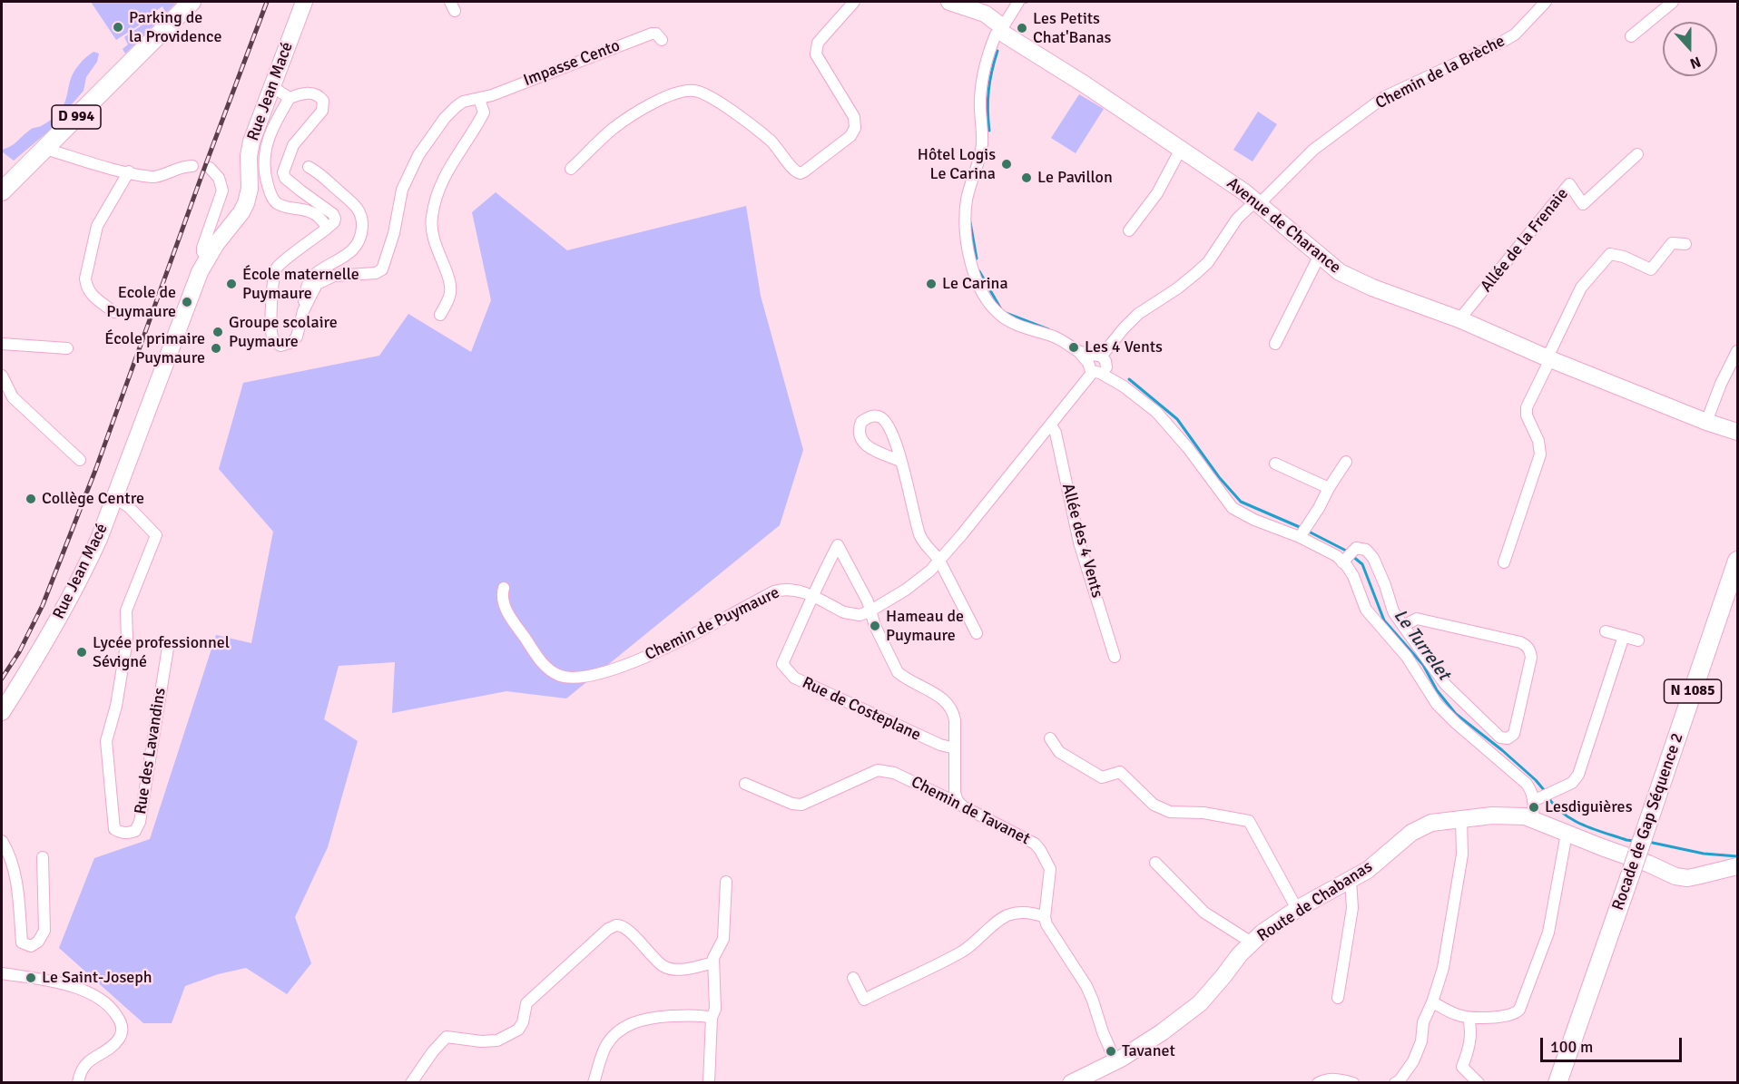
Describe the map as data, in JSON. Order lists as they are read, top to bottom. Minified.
{"streets":{"main road":["D 994","N 1085","Rocade de Gap Séquence 2"],"street":["Impasse Cento","Chemin de la Brèche","Rue Jean Macé","Avenue de Charance","Allée de la Frenaie","Allée des 4 Vents","Chemin de Puymaure","Rue de Costeplane","Rue des Lavandins","Chemin de Tavanet","Route de Chabanas"]},"crossings":[["Chemin de la Brèche","Avenue de Charance"],["Rue Jean Macé","Rue des Lavandins"],["Avenue de Charance","Allée de la Frenaie"],["Chemin de Puymaure","Rue de Costeplane"]],"water":["Le Turrelet"],"places":["Parking de la Providence","Les Petits Chat'Banas","Hôtel Logis Le Carina","Le Pavillon","École maternelle Puymaure","Le Carina","Ecole de Puymaure","Groupe scolaire Puymaure","Les 4 Vents","École primaire Puymaure","Collège Centre","Hameau de Puymaure","Lycée professionnel Sévigné","Lesdiguières","Le Saint-Joseph","Tavanet"],"scale_bar":"100 m","north":"bottom"}
